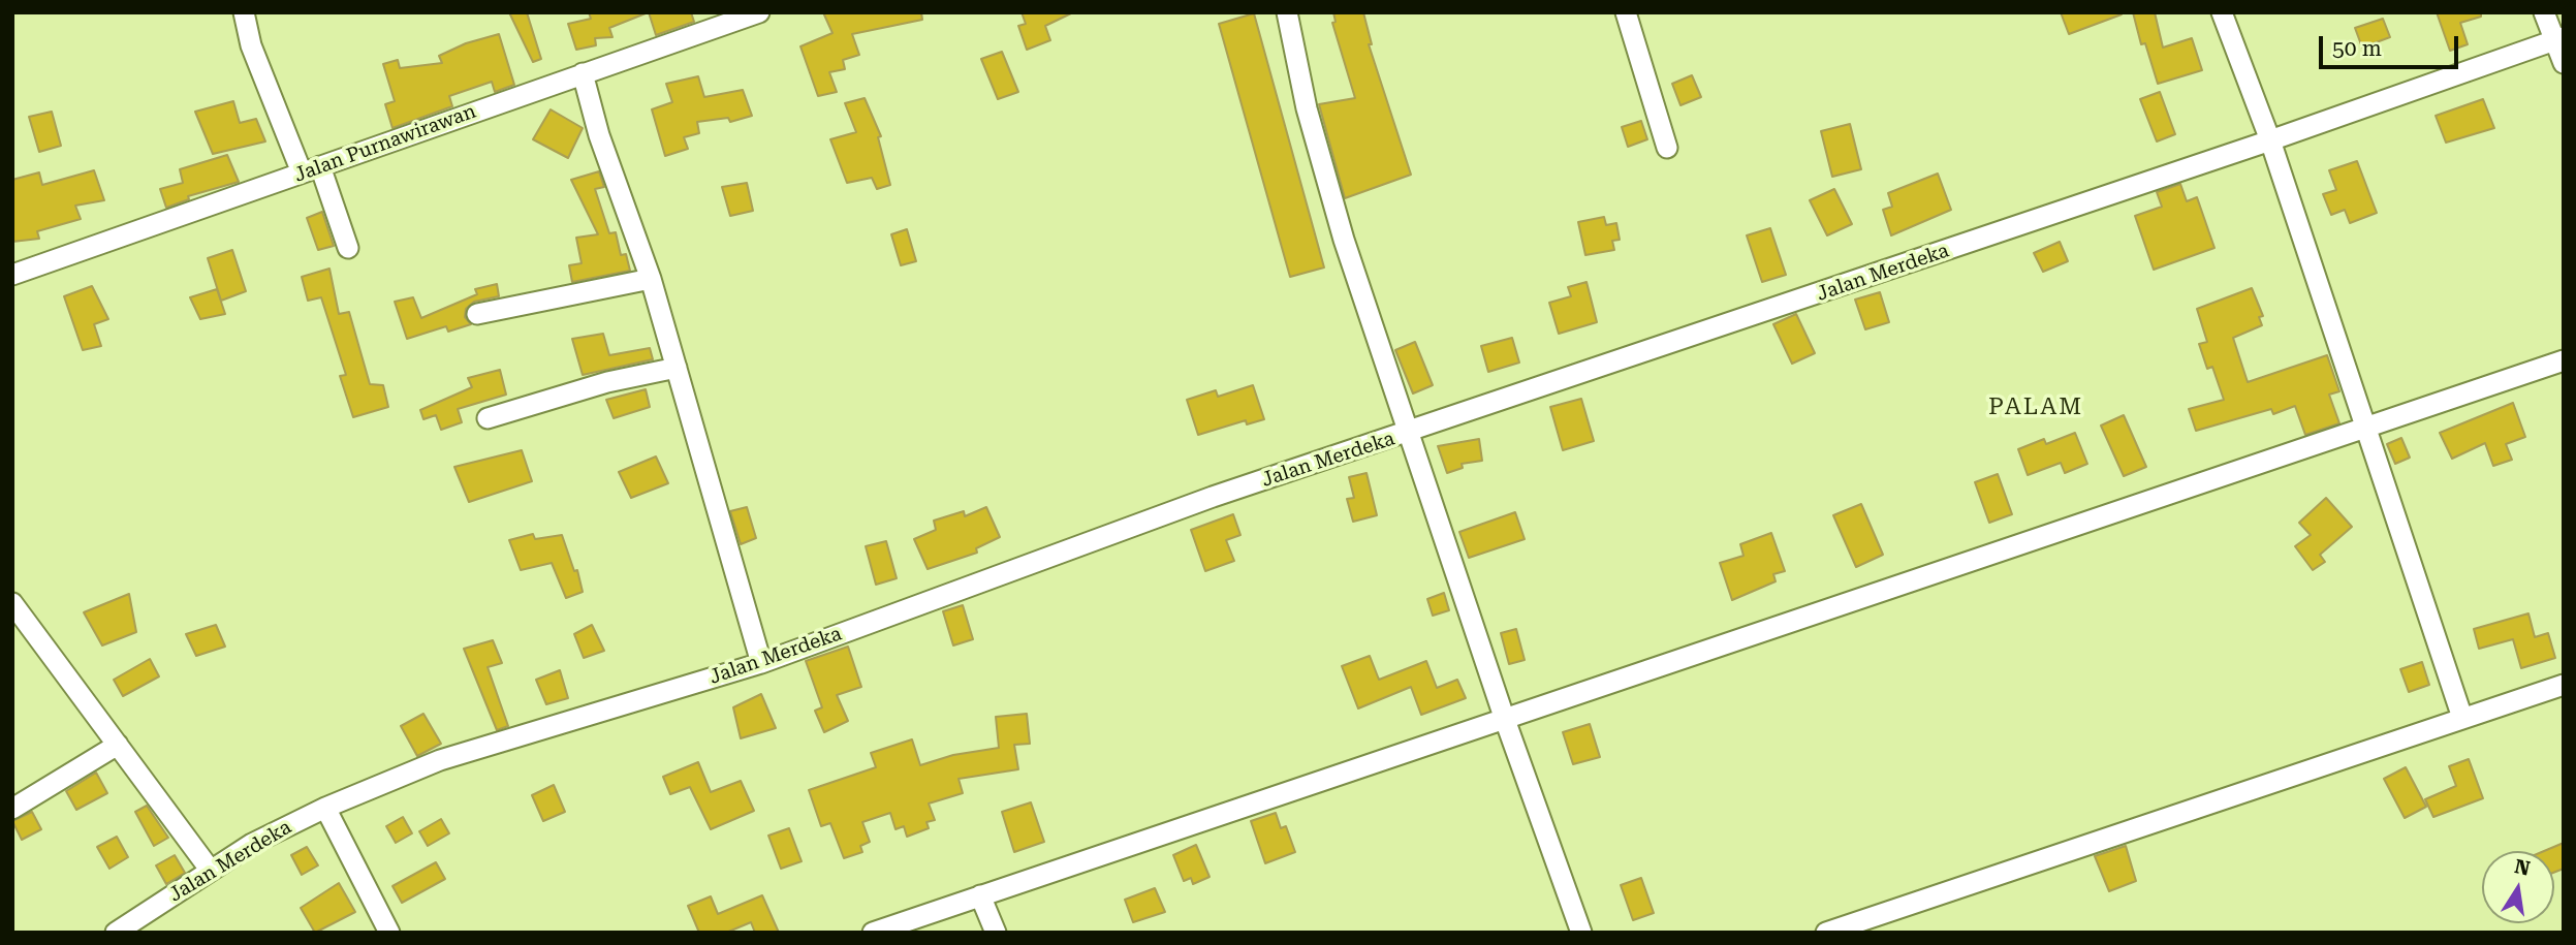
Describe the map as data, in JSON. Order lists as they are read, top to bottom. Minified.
{"streets":{"street":["Jalan Purnawirawan","Jalan Merdeka"]},"districts":["PALAM"],"scale_bar":"50 m","north":"top"}
